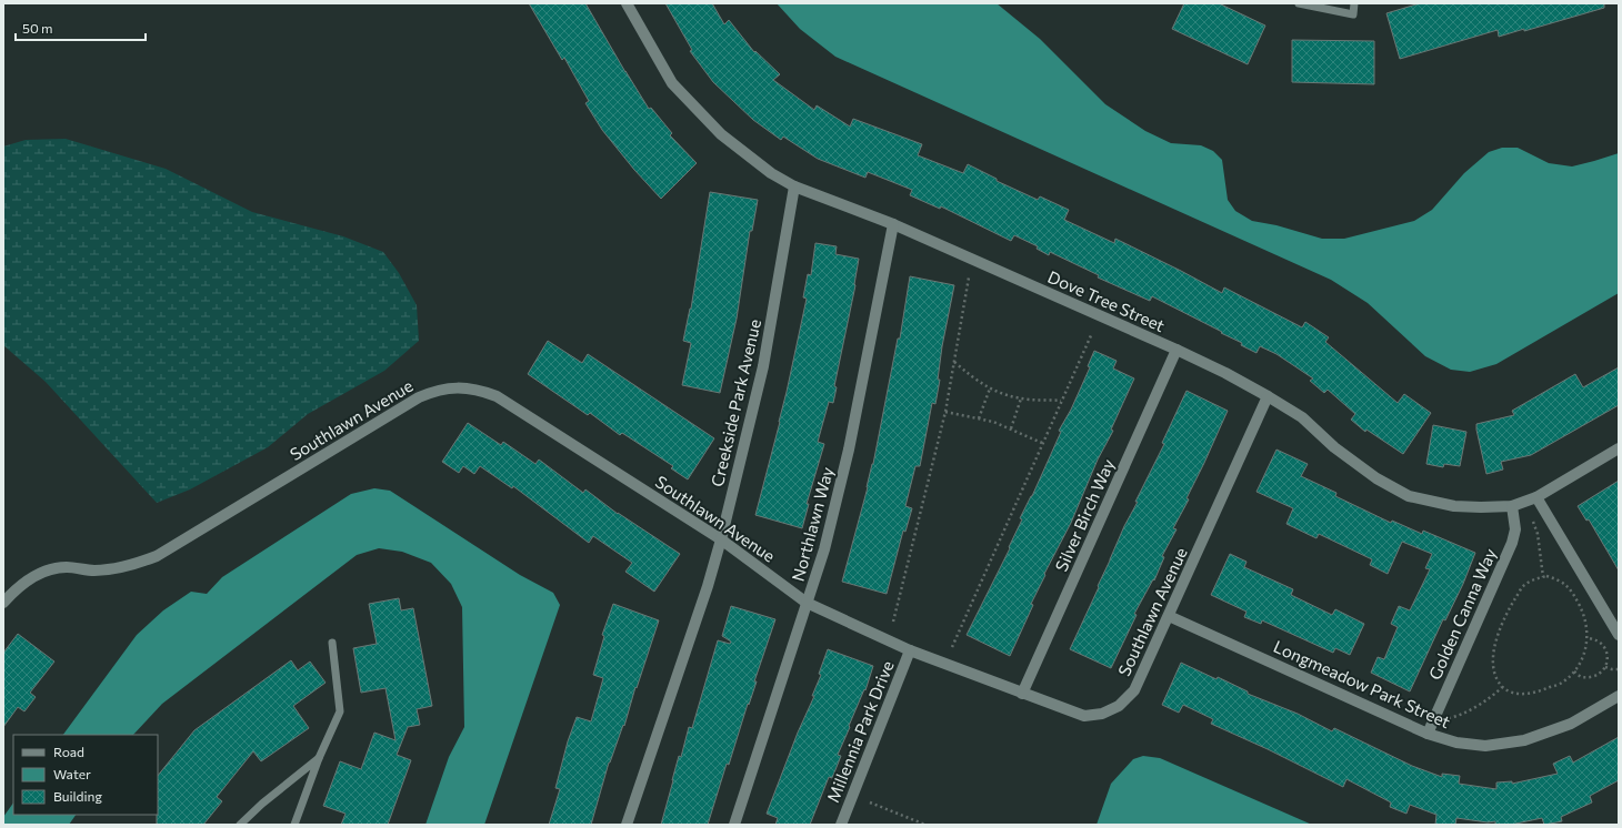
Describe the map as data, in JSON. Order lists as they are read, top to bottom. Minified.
{"streets":{"street":["Dove Tree Street","Creekside Park Avenue","Southlawn Avenue","Silver Birch Way","Northlawn Way","Golden Canna Way","Longmeadow Park Street","Millennia Park Drive"]},"crossings":[["Dove Tree Street","Creekside Park Avenue"],["Dove Tree Street","Southlawn Avenue"],["Dove Tree Street","Silver Birch Way"],["Dove Tree Street","Northlawn Way"],["Dove Tree Street","Golden Canna Way"],["Creekside Park Avenue","Southlawn Avenue"],["Southlawn Avenue","Silver Birch Way"],["Southlawn Avenue","Northlawn Way"],["Southlawn Avenue","Longmeadow Park Street"],["Southlawn Avenue","Millennia Park Drive"],["Golden Canna Way","Longmeadow Park Street"]],"legend":["Road","Water","Building"],"scale_bar":"50 m"}
